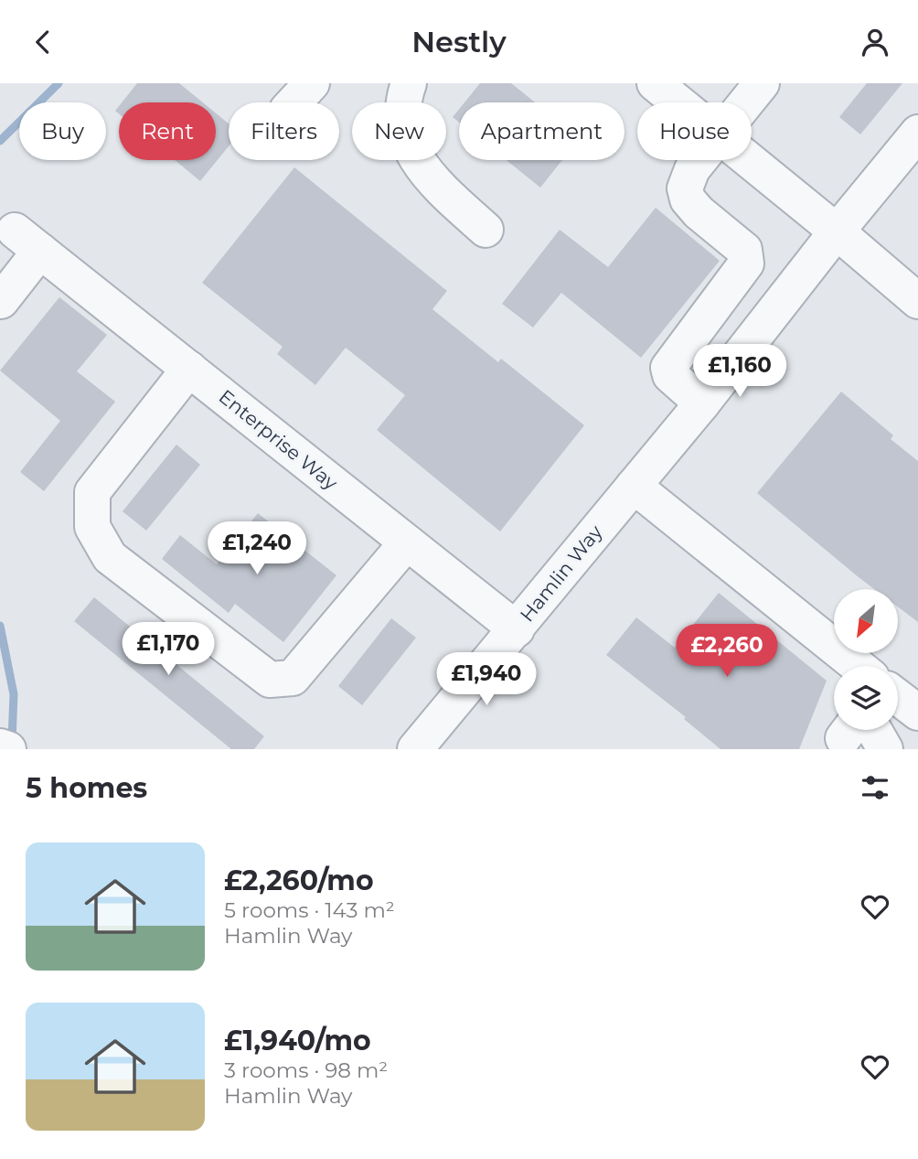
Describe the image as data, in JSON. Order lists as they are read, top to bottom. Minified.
{"streets":{"street":["Enterprise Way","Hamlin Way"]},"crossings":[["Enterprise Way","Hamlin Way"]],"north":"bottom left","page":{"header":"Nestly","chip":["Buy","Rent","Filters","New","Apartment","House"],"price":["£1,160","£1,240","£1,170","£2,260","£1,940"],"heading":"5 homes","list":[{"name":"£2,260/mo","note":"5 rooms · 143 m² · Hamlin Way"},{"name":"£1,940/mo","note":"3 rooms · 98 m² · Hamlin Way"}]}}
